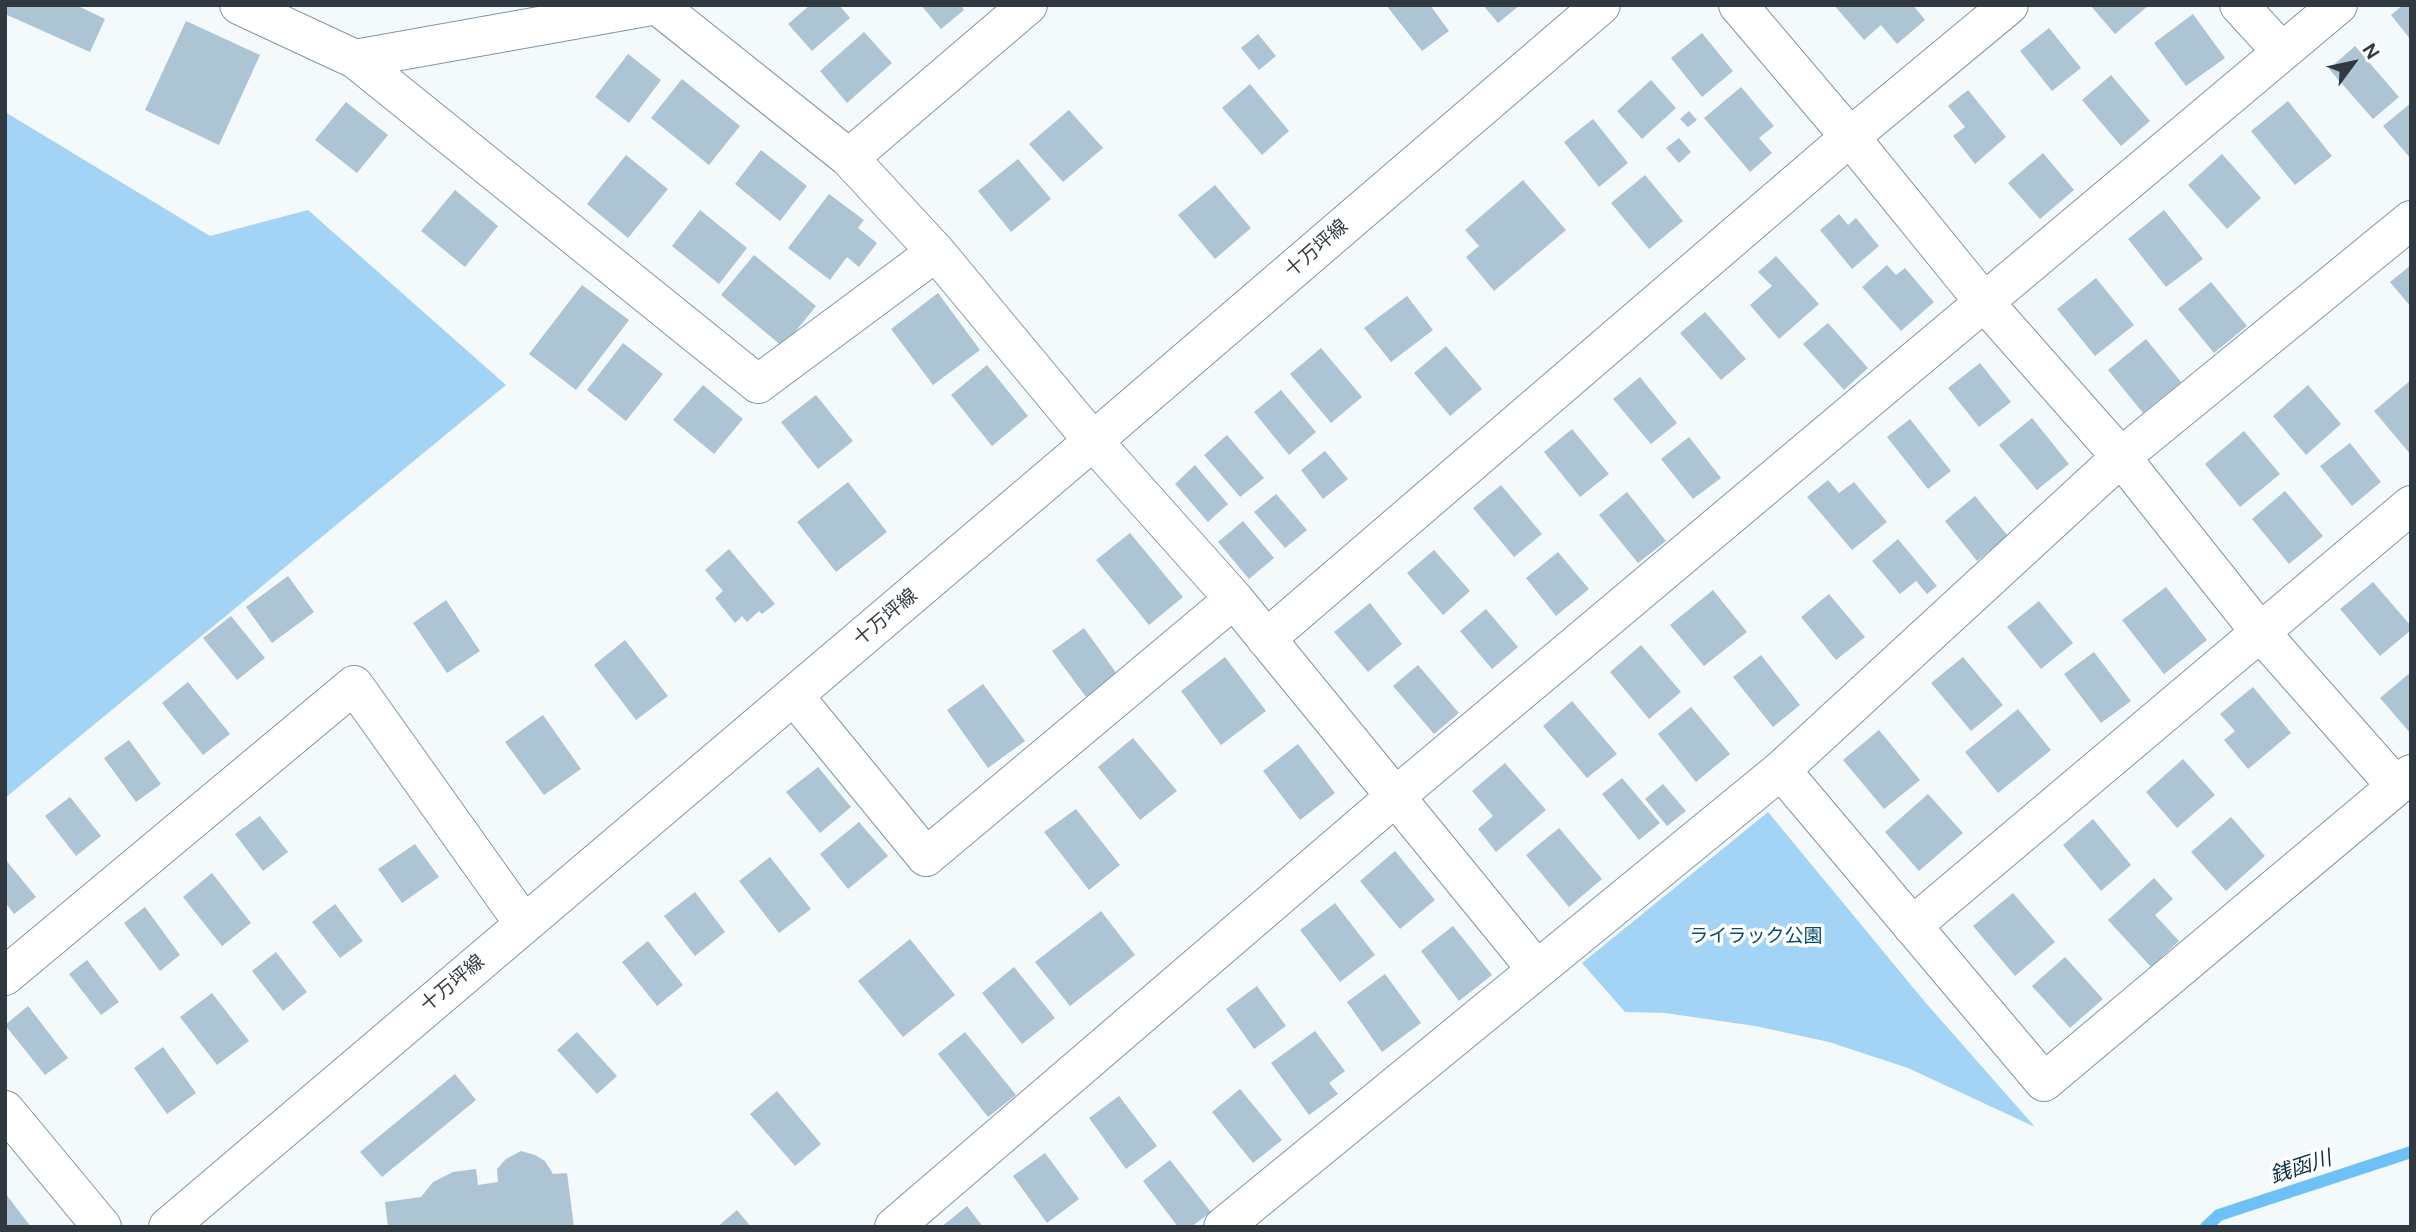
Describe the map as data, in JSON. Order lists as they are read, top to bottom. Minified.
{"streets":{"street":["十万坪線"]},"water":["銭函川"],"parks":["ライラック公園"],"north":"top right"}
